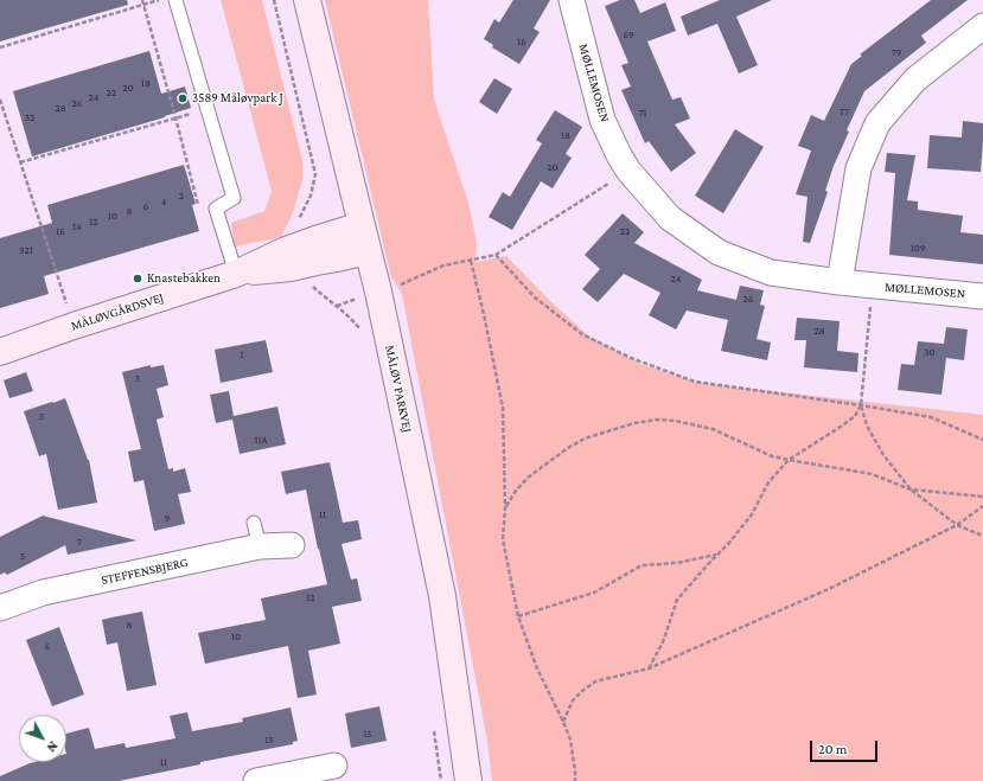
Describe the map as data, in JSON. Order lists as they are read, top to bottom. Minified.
{"streets":{"street":["MØLLEMOSEN","MÅLØVGÅRDSVEJ","MÅLØV PARKVEJ","STEFFENSBJERG"]},"crossings":[["MÅLØVGÅRDSVEJ","MÅLØV PARKVEJ"]],"places":["3589 Måløvpark J","Knastebakken"],"house_numbers":["69","16","79","18","20","22","24","26","28","77","71","32","18","20","2","4","6","8","10","12","14","16","22","109","321","24","26","28","30","1","3","5","11A","11","9","7","5","12","8","10","6","15","13","11"],"scale_bar":"20 m","north":"bottom right"}
